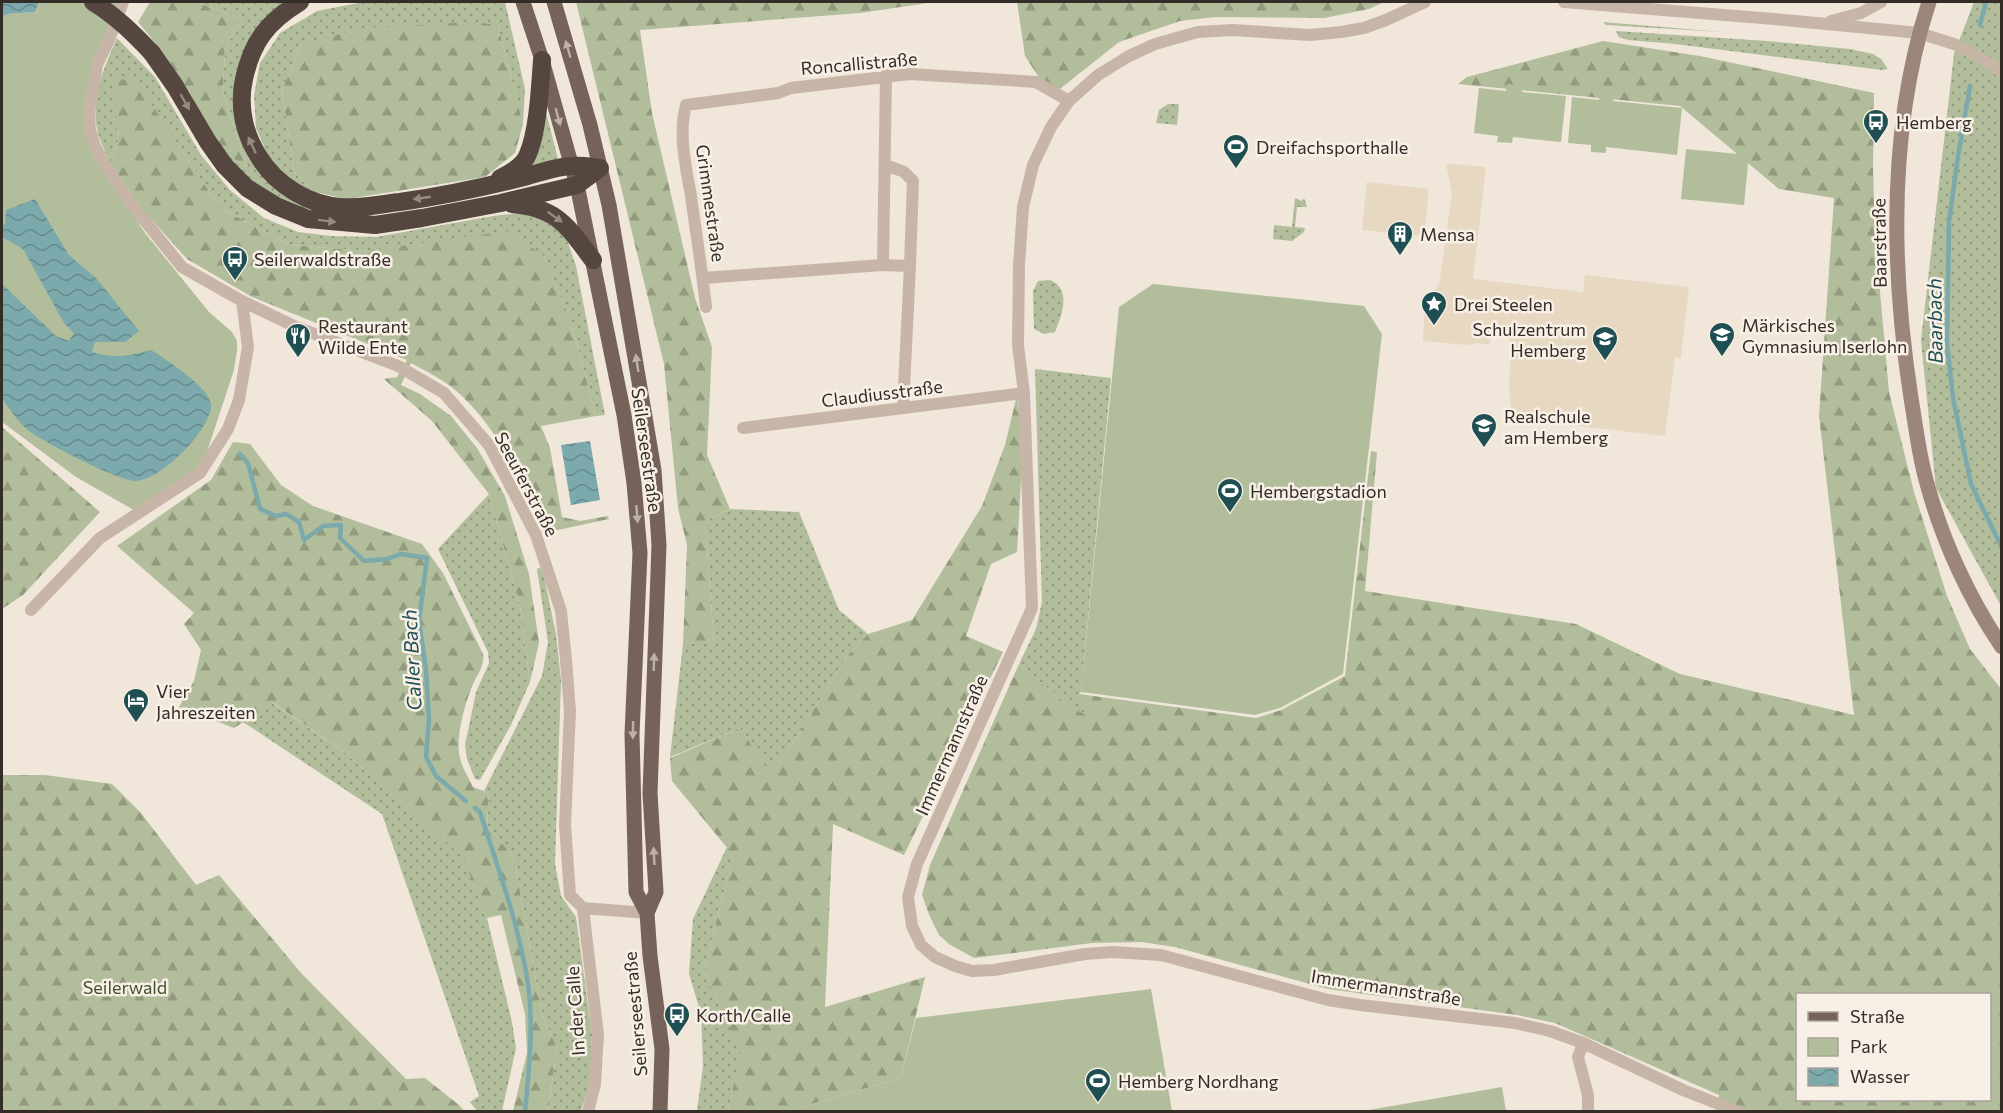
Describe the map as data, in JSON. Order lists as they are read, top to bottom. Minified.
{"streets":{"main road":["Baarstraße","Seilerseestraße"],"street":["Roncallistraße","Grimmestraße","Claudiusstraße","Seeuferstraße","Immermannstraße","In der Calle"]},"crossings":[["Roncallistraße","Grimmestraße"],["Roncallistraße","Immermannstraße"],["Claudiusstraße","Immermannstraße"],["Seeuferstraße","In der Calle"]],"water":["Baarbach","Caller Bach"],"parks":["Seilerwald"],"places":{"bus stop":["Hemberg","Seilerwaldstraße","Korth/Calle"],"sports":["Dreifachsporthalle","Hembergstadion","Hemberg Nordhang"],"building":["Mensa"],"place":["Drei Steelen"],"school or university":["Märkisches Gymnasium Iserlohn","Schulzentrum Hemberg","Realschule am Hemberg"],"restaurant":["Restaurant Wilde Ente"],"hotel":["Vier Jahreszeiten"]},"legend":["Straße","Park","Wasser"]}
